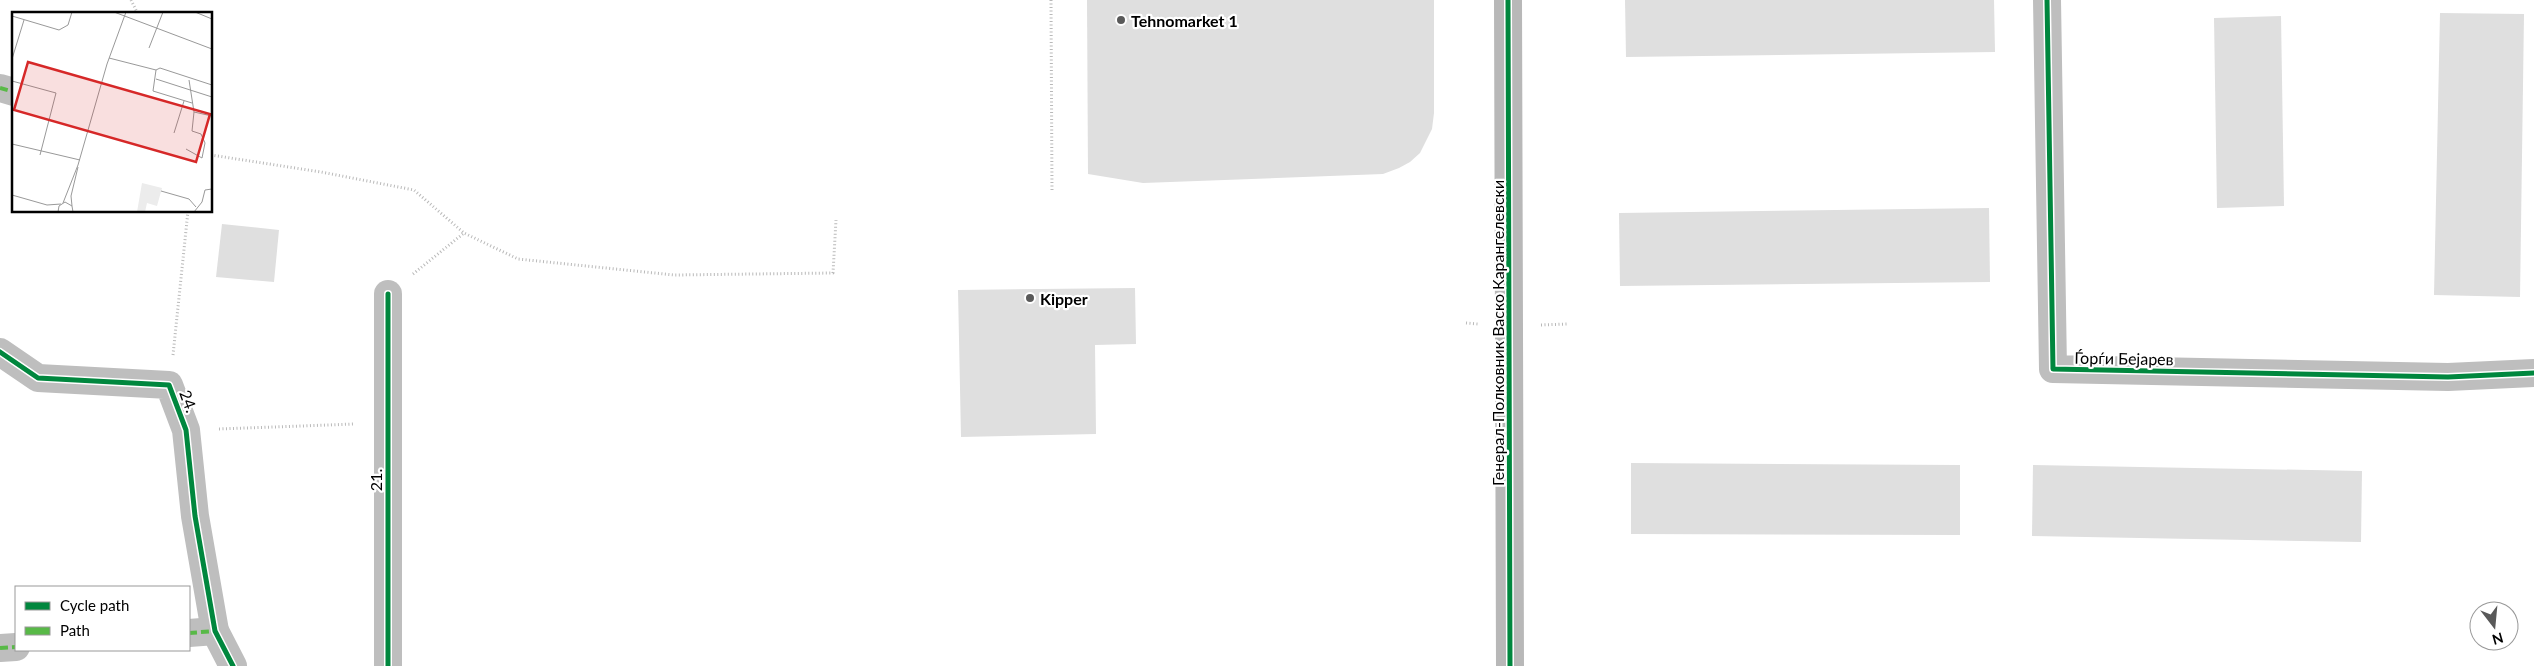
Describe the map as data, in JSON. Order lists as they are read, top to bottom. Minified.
{"streets":{"street":["Генерал-Полковник Васко Карангелевски","Ѓорѓи Бејарев","24.","21."]},"places":["Tehnomarket 1","Kipper"],"legend":["Cycle path","Path"],"north":"bottom"}
